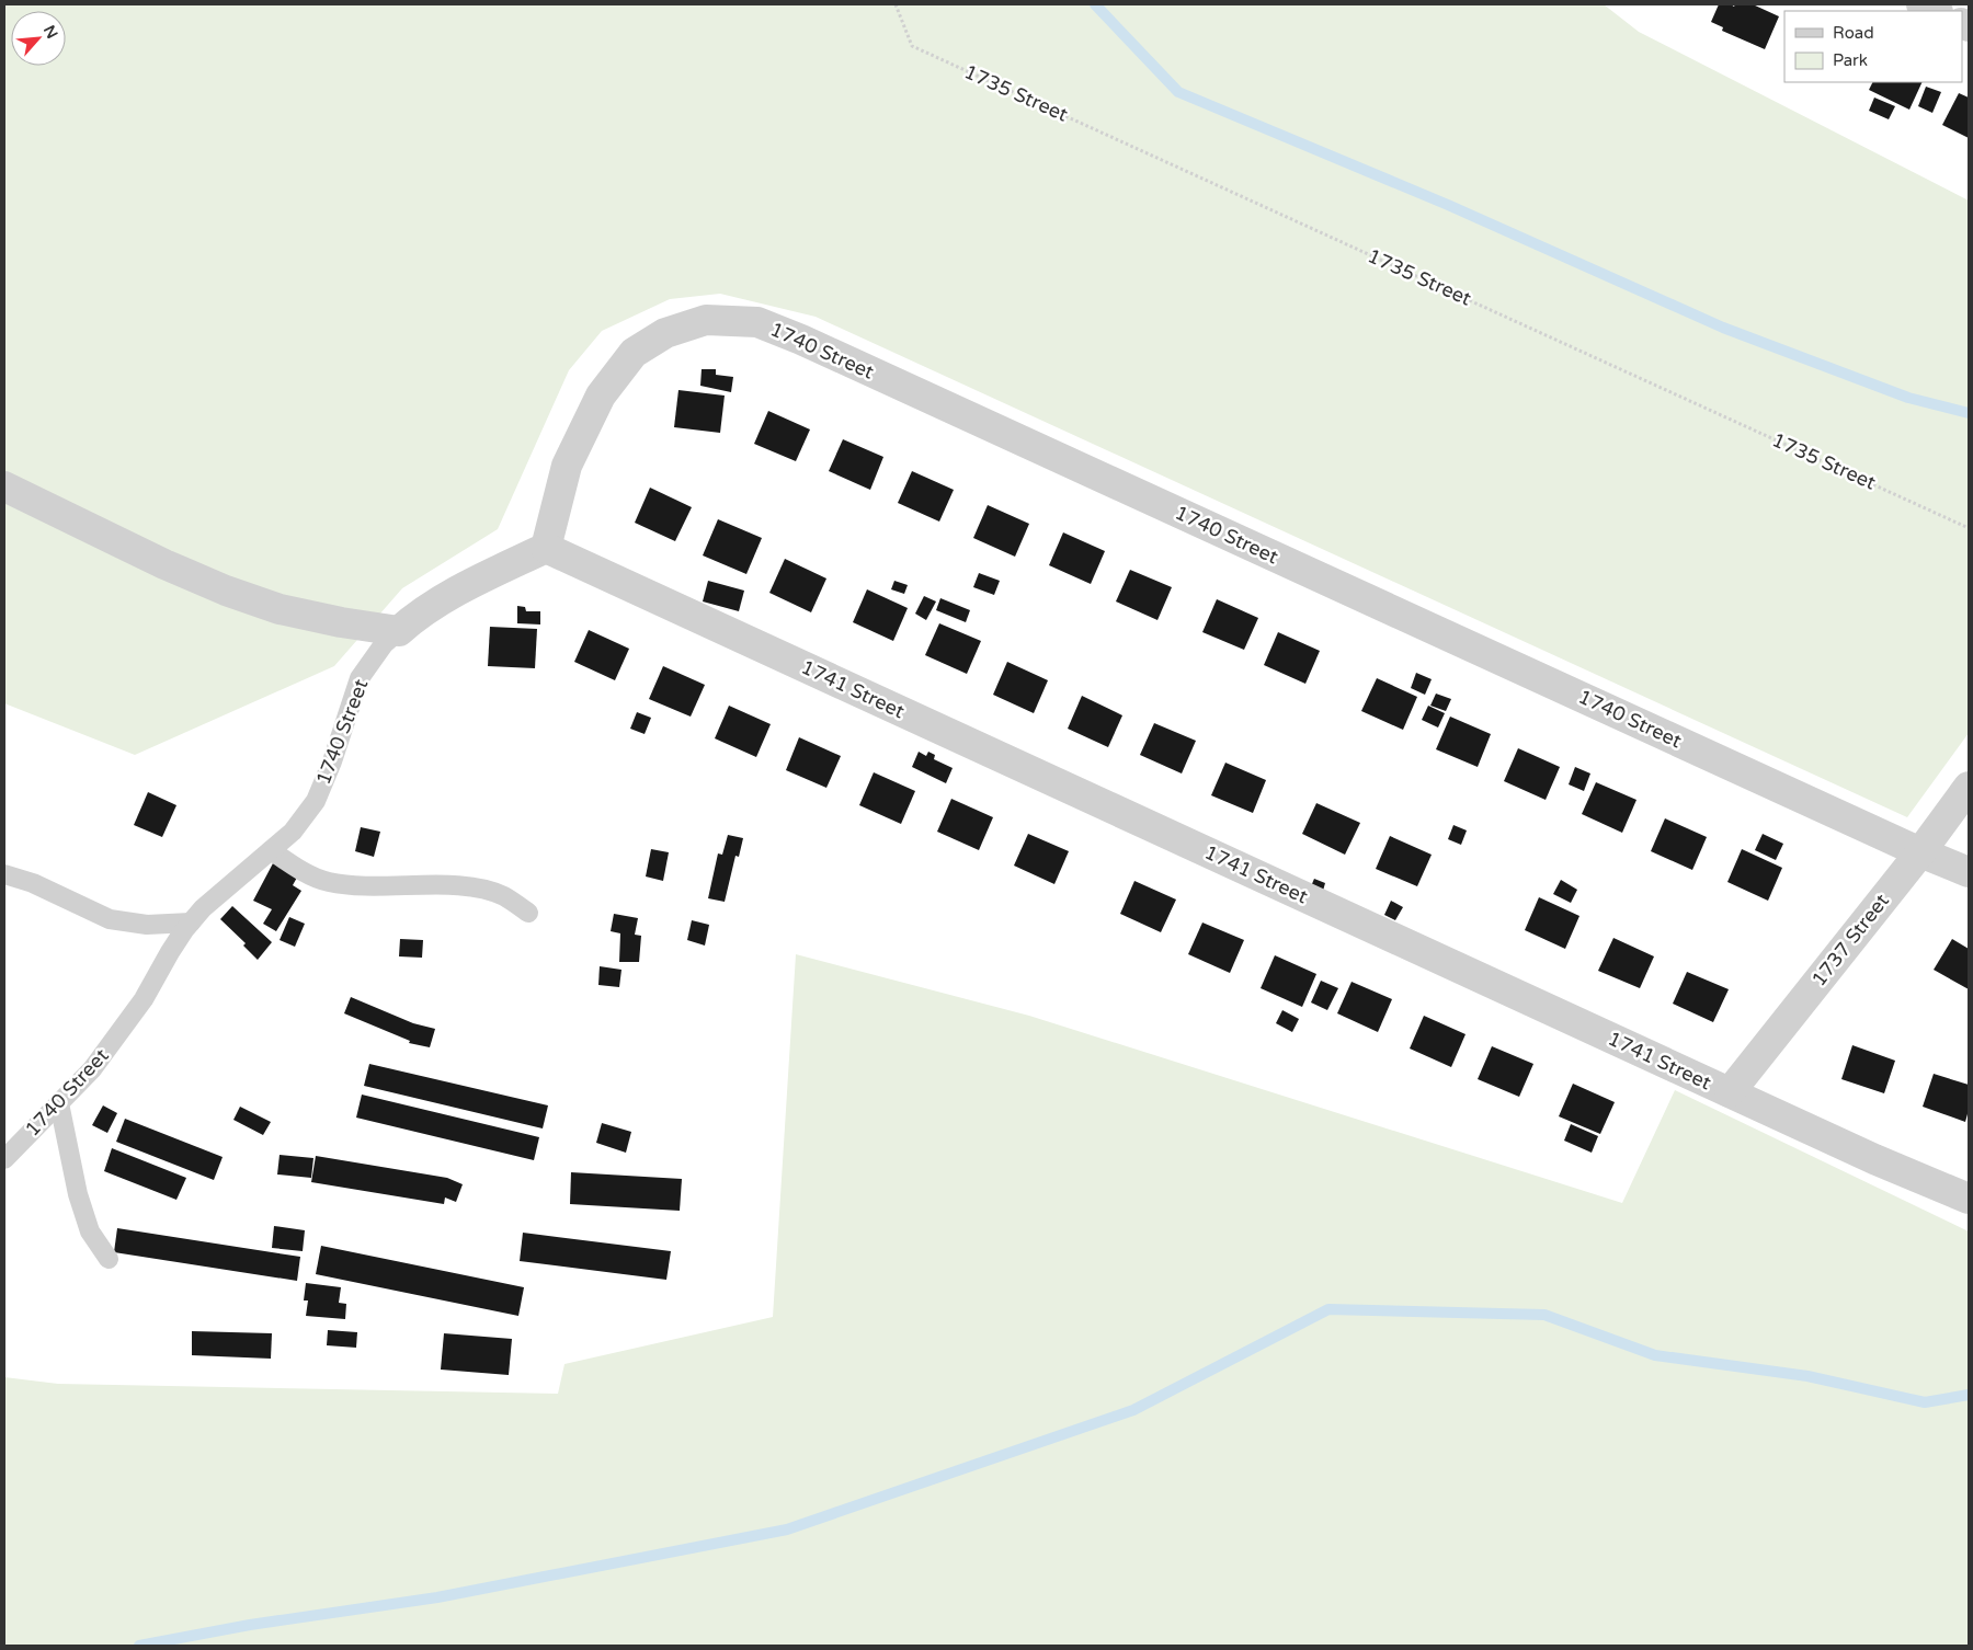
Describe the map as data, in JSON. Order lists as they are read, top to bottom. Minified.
{"streets":{"street":["1740 Street","1741 Street","1737 Street"],"path":["1735 Street"]},"crossings":[["1740 Street","1741 Street"],["1740 Street","1737 Street"],["1741 Street","1737 Street"]],"legend":["Road","Park"],"north":"top right"}
